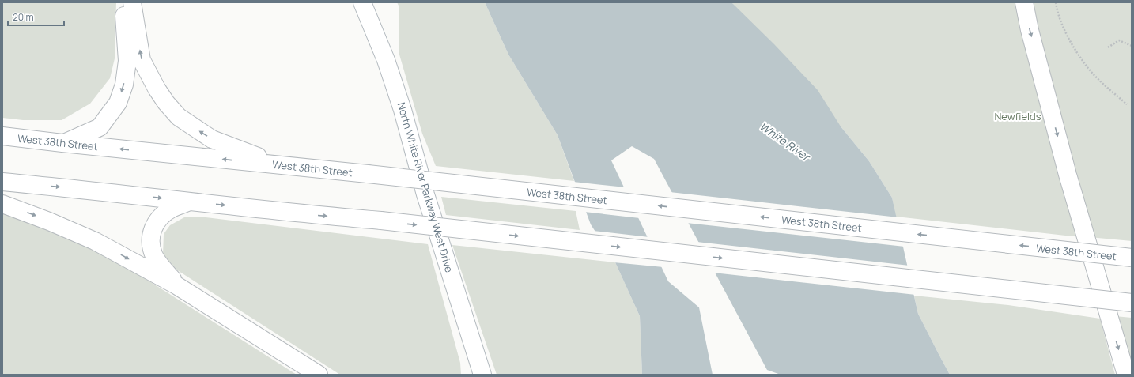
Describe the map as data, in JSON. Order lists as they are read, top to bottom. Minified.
{"streets":{"main road":["West 38th Street","North White River Parkway West Drive"]},"water":["White River"],"parks":["Newfields"],"scale_bar":"20 m"}
